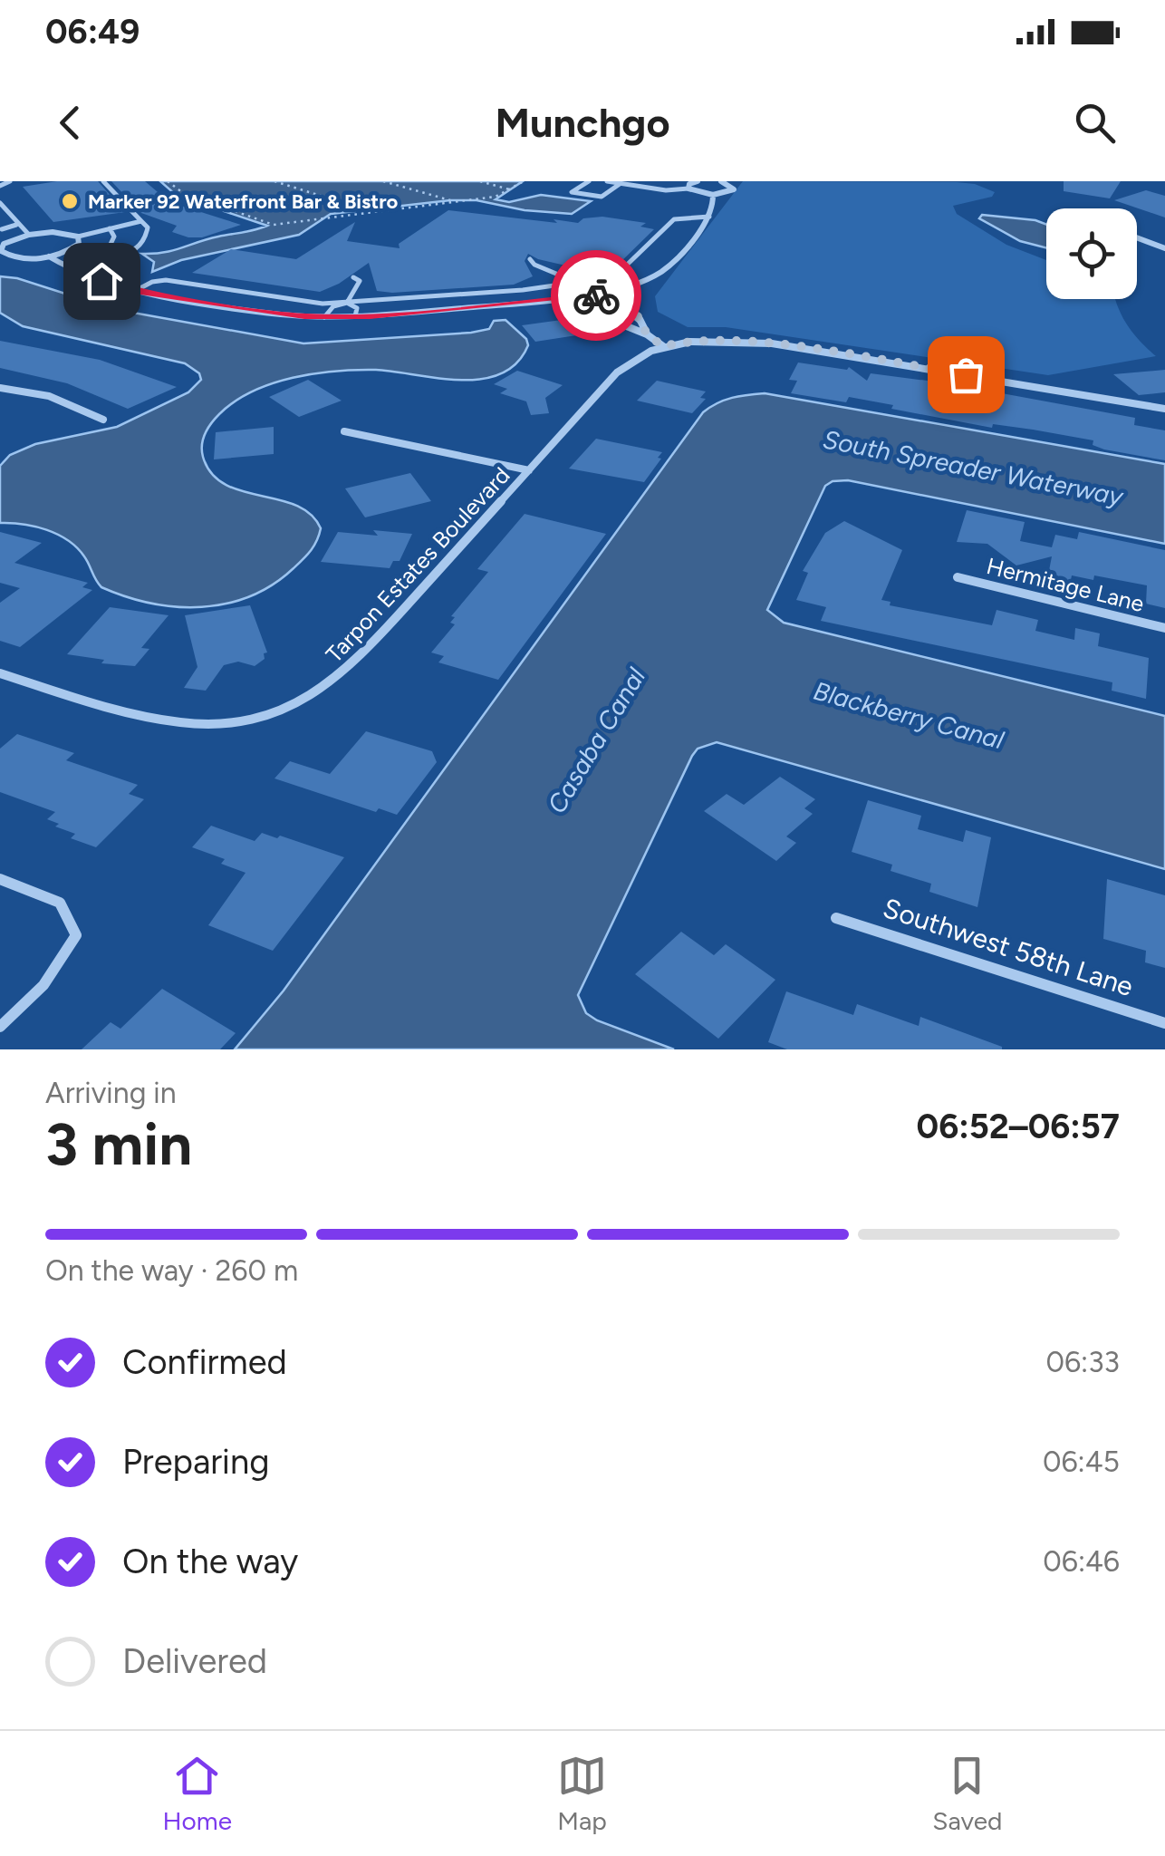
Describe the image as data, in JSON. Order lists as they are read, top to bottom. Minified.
{"streets":{"street":["Tarpon Estates Boulevard","Hermitage Lane","Southwest 58th Lane"]},"water":["South Spreader Waterway","Blackberry Canal","Casaba Canal"],"places":["Marker 92 Waterfront Bar & Bistro"],"page":{"status":"06:49","header":"Munchgo","heading":["3 min","Arriving in","06:52–06:57"],"bar":"On the way · 260 m","list":[["Confirmed","06:33"],["Preparing","06:45"],["On the way","06:46"],"Delivered"],"tabs":["Home","Map","Saved"]}}
